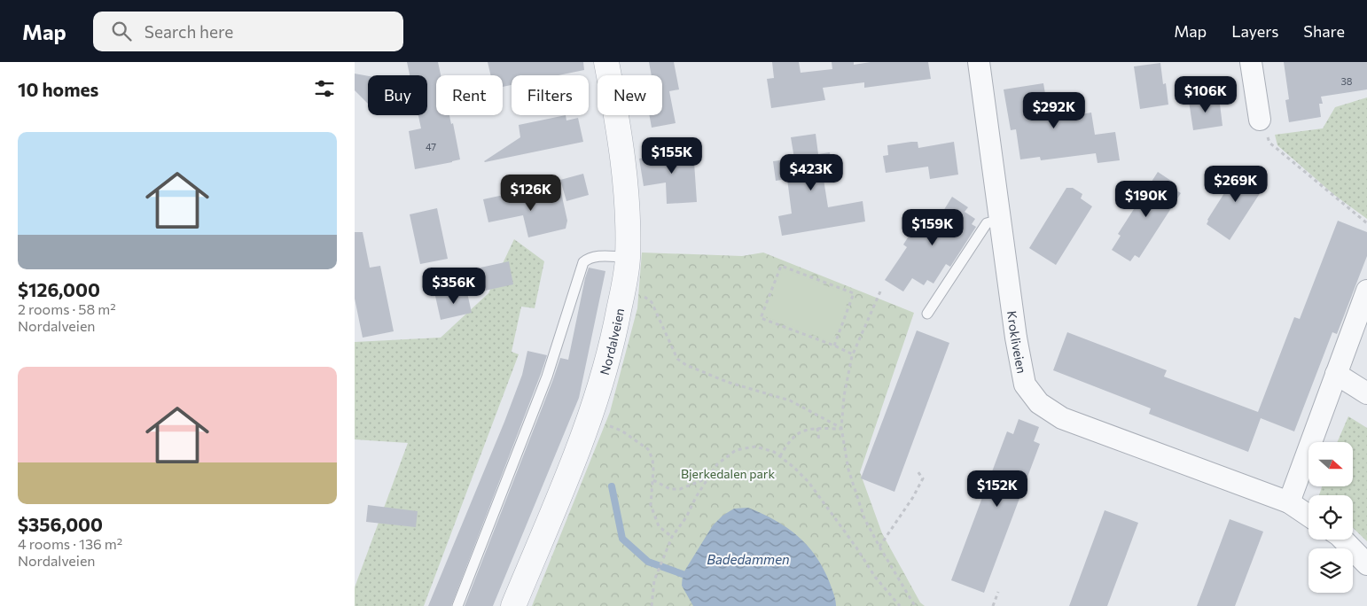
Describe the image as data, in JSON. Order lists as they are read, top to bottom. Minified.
{"streets":{"street":["Nordalveien","Krokliveien"]},"water":["Badedammen"],"parks":["Bjerkedalen park"],"house_numbers":["38","47"],"north":"right","page":{"header":"Map","search":"Search here","nav":["Map","Layers","Share"],"heading":"10 homes","chip":["Buy","Rent","Filters","New"],"price":["$106K","$292K","$155K","$423K","$269K","$126K","$190K","$159K","$356K","$152K"],"list":[{"name":"$126,000","note":"2 rooms · 58 m² · Nordalveien"},{"name":"$356,000","note":"4 rooms · 136 m² · Nordalveien"}]}}
